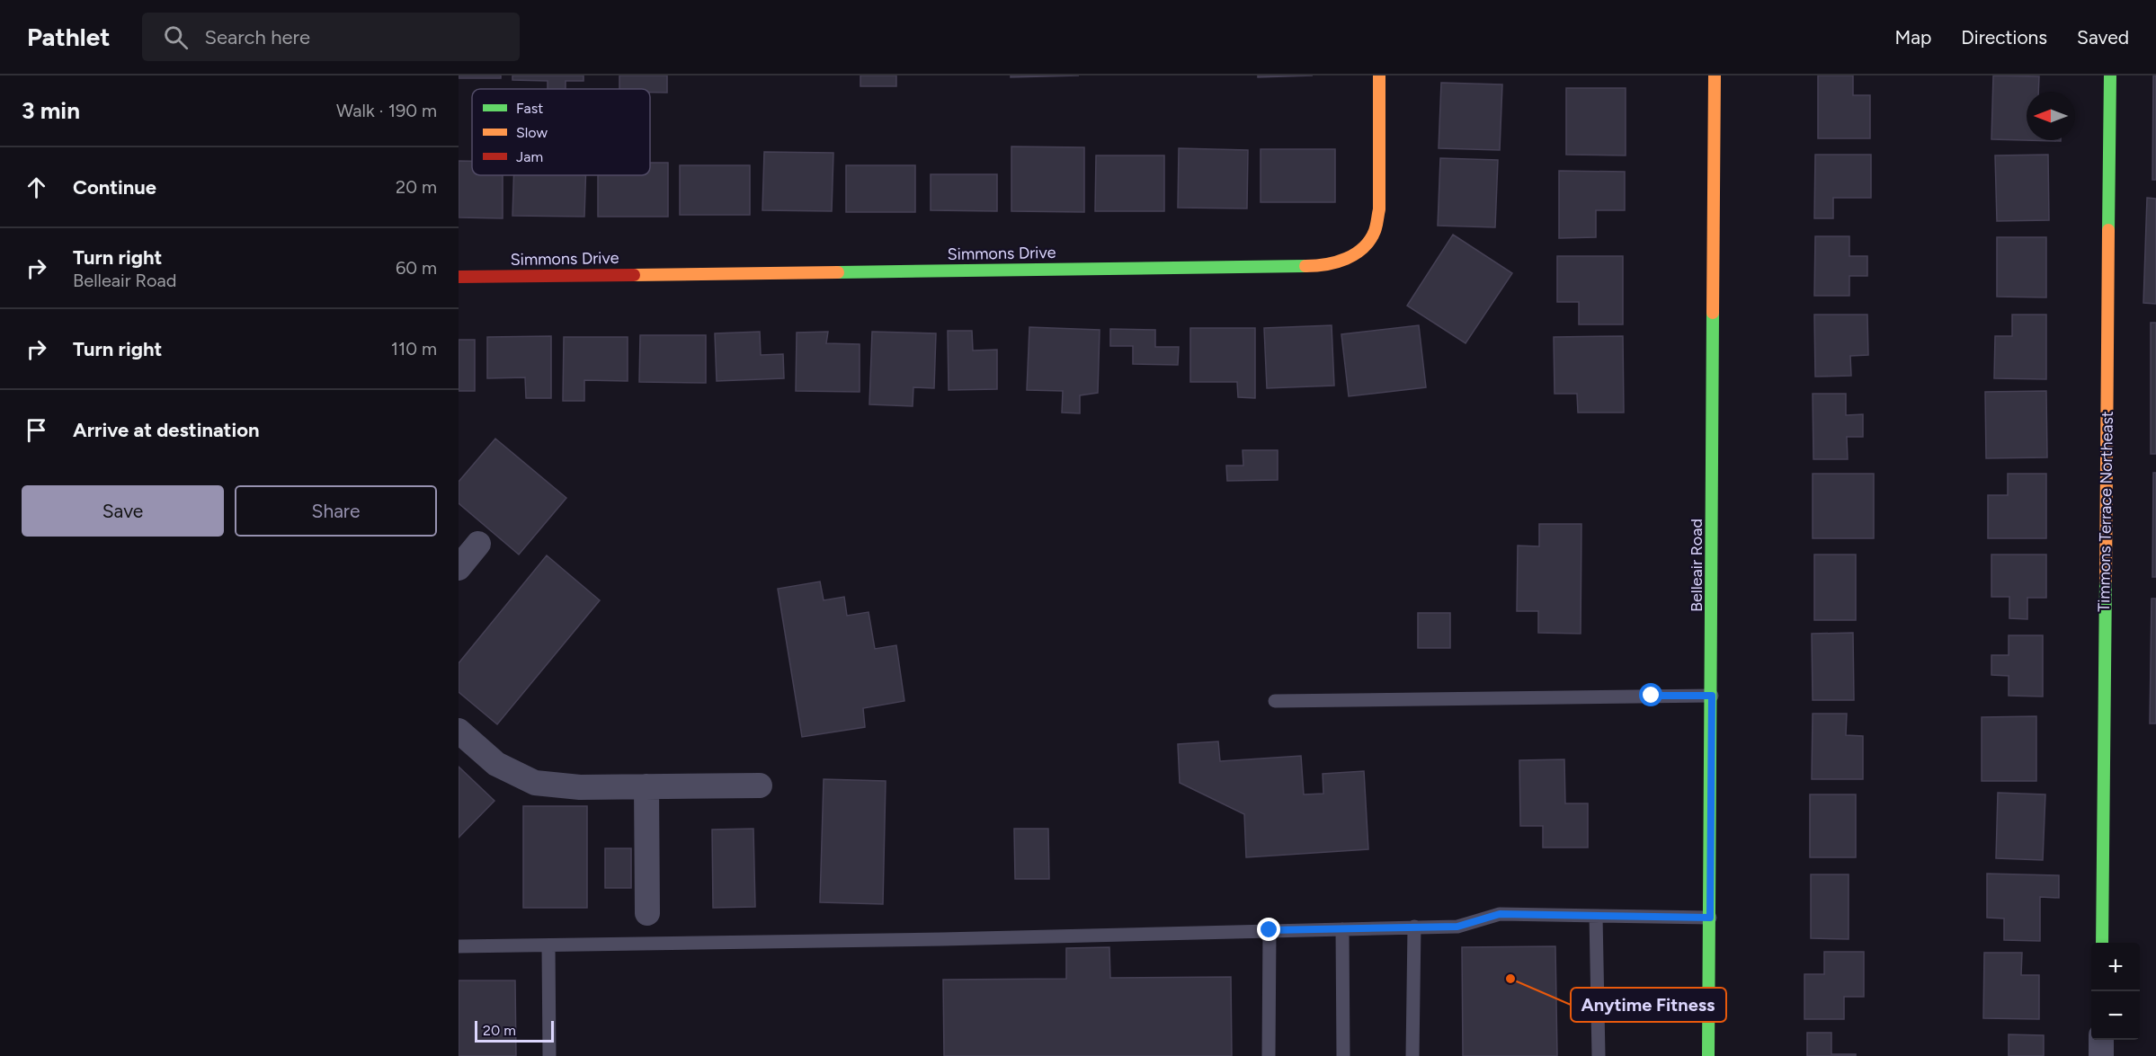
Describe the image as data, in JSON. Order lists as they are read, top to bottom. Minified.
{"streets":{"street":["Simmons Drive","Timmons Terrace Northeast","Belleair Road"]},"places":["Anytime Fitness"],"legend":["Fast","Slow","Jam"],"scale_bar":"20 m","north":"left","page":{"header":"Pathlet","search":"Search here","nav":["Map","Directions","Saved"],"heading":["3 min","Walk · 190 m"],"list":[["Continue","20 m"],["Turn right","Belleair Road","60 m"],["Turn right","110 m"],"Arrive at destination"],"buttons":["Save","Share"],"map_buttons":["+","−"],"scale":"20 m"}}
